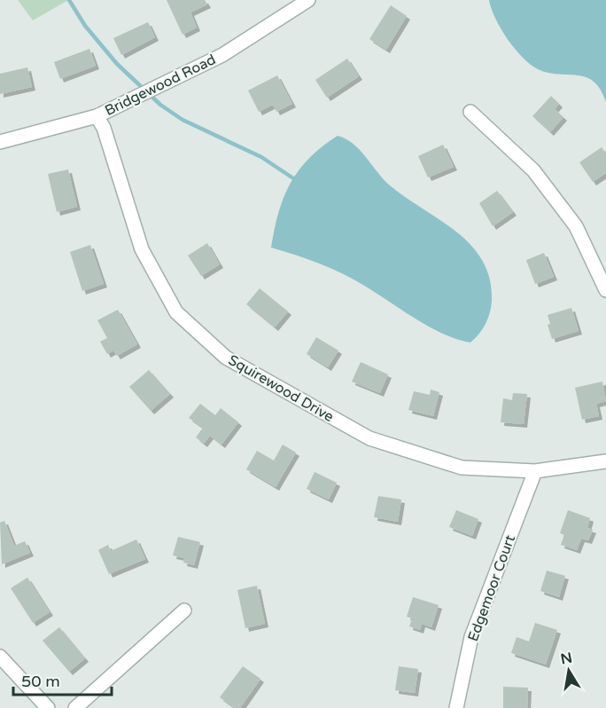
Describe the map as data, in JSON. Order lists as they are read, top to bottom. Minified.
{"streets":{"street":["Bridgewood Road","Squirewood Drive","Edgemoor Court"]},"crossings":[["Bridgewood Road","Squirewood Drive"],["Squirewood Drive","Edgemoor Court"]],"scale_bar":"50 m","north":"top"}
